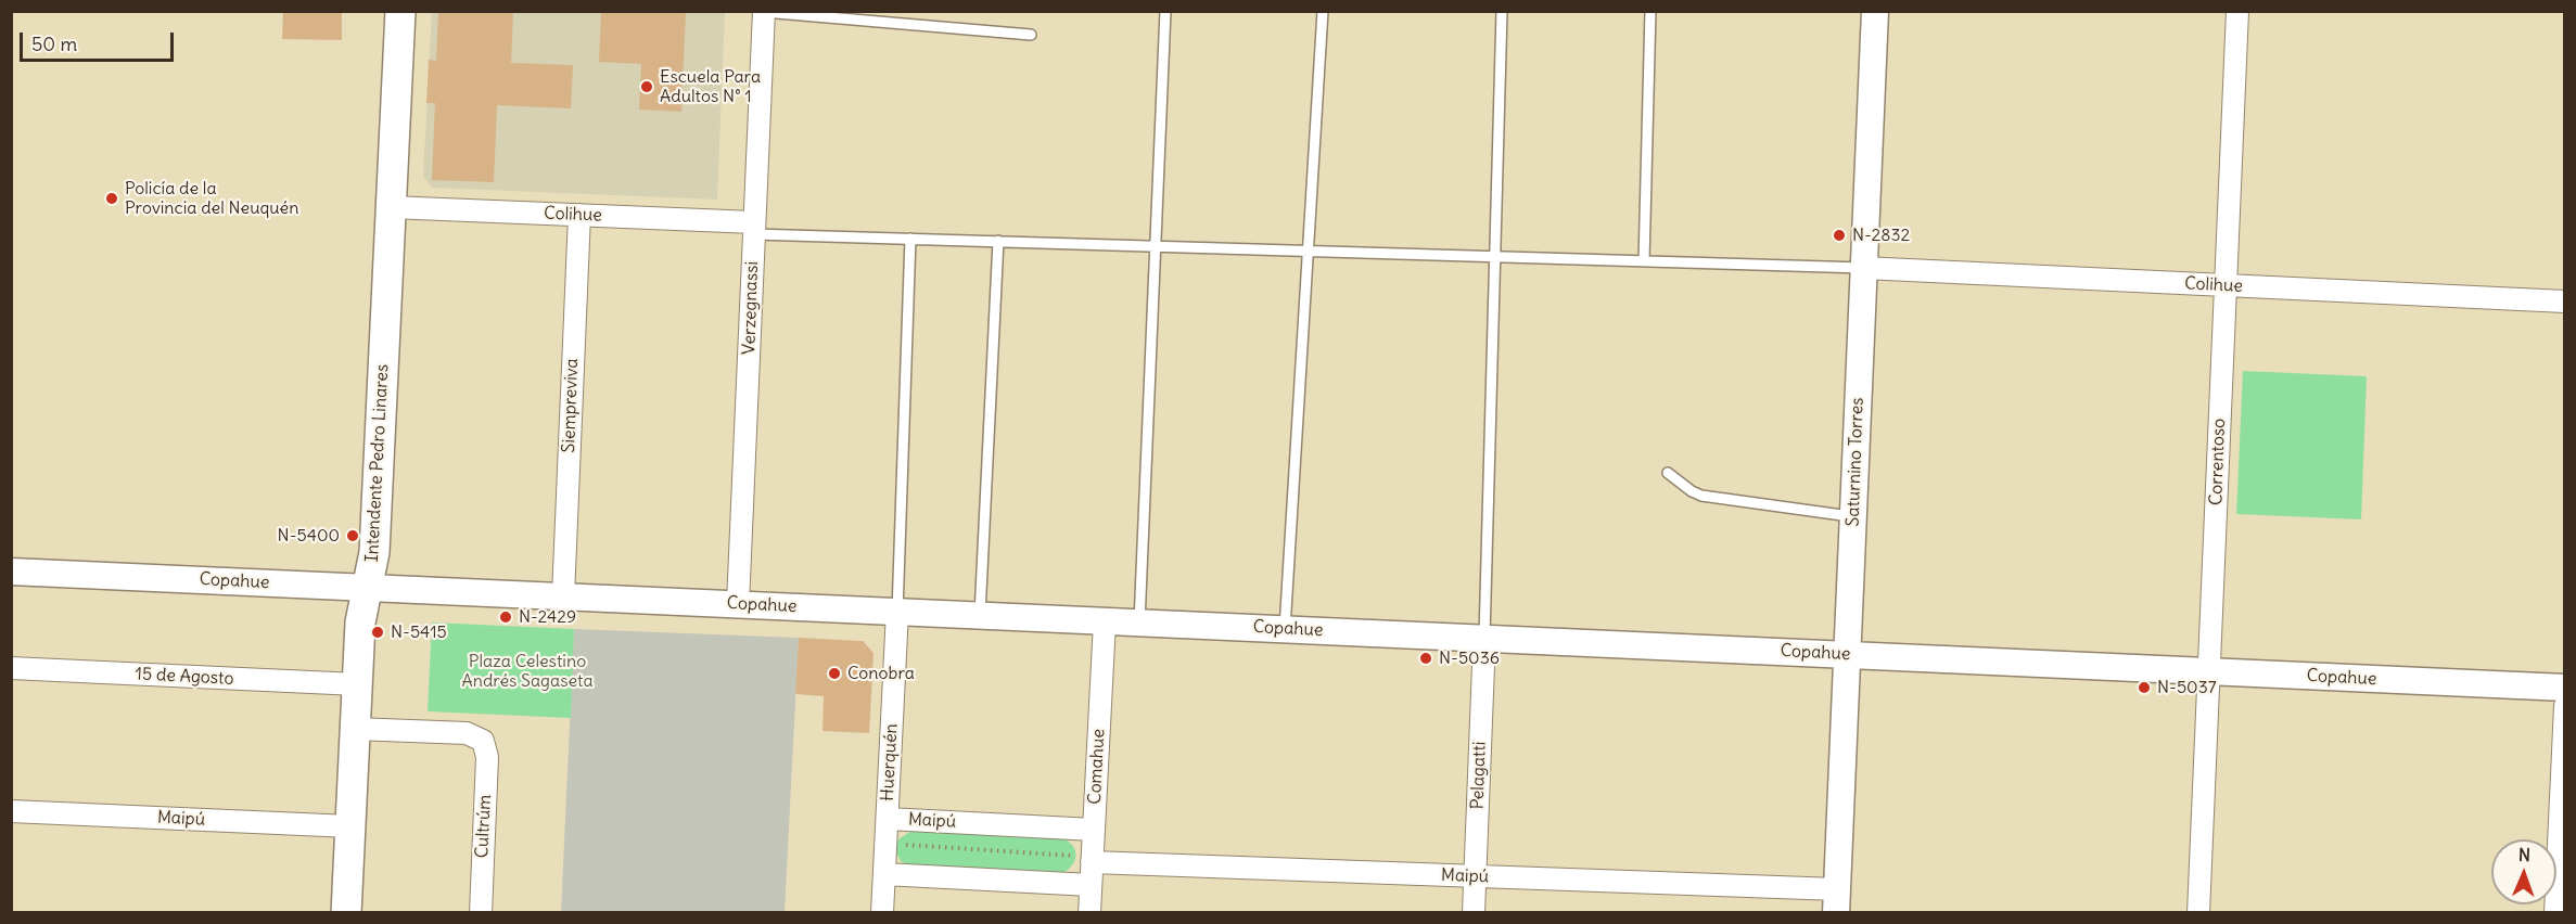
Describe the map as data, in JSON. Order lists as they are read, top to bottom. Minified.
{"streets":{"main road":["Intendente Pedro Linares"],"street":["Colihue","Verzegnassi","Siempreviva","Saturnino Torres","Correntoso","Copahue","15 de Agosto","Huerquén","Comahue","Pelagatti","Maipú","Cultrúm"]},"crossings":[["Colihue","Verzegnassi"],["Colihue","Siempreviva"],["Colihue","Saturnino Torres"],["Colihue","Correntoso"],["Colihue","Intendente Pedro Linares"],["Verzegnassi","Copahue"],["Siempreviva","Copahue"],["Saturnino Torres","Copahue"],["Saturnino Torres","Maipú"],["Correntoso","Copahue"],["Intendente Pedro Linares","Copahue"],["Intendente Pedro Linares","15 de Agosto"],["Intendente Pedro Linares","Maipú"],["Intendente Pedro Linares","Cultrúm"],["Copahue","Huerquén"],["Copahue","Comahue"],["Copahue","Pelagatti"],["Huerquén","Maipú"],["Comahue","Maipú"],["Pelagatti","Maipú"]],"parks":["Plaza Celestino Andrés Sagaseta"],"places":["Escuela Para Adultos N° 1","Policía de la Provincia del Neuquén","N-2832","N-5400","N-2429","N-5415","N-5036","Conobra","N-5037"],"scale_bar":"50 m","north":"top"}
